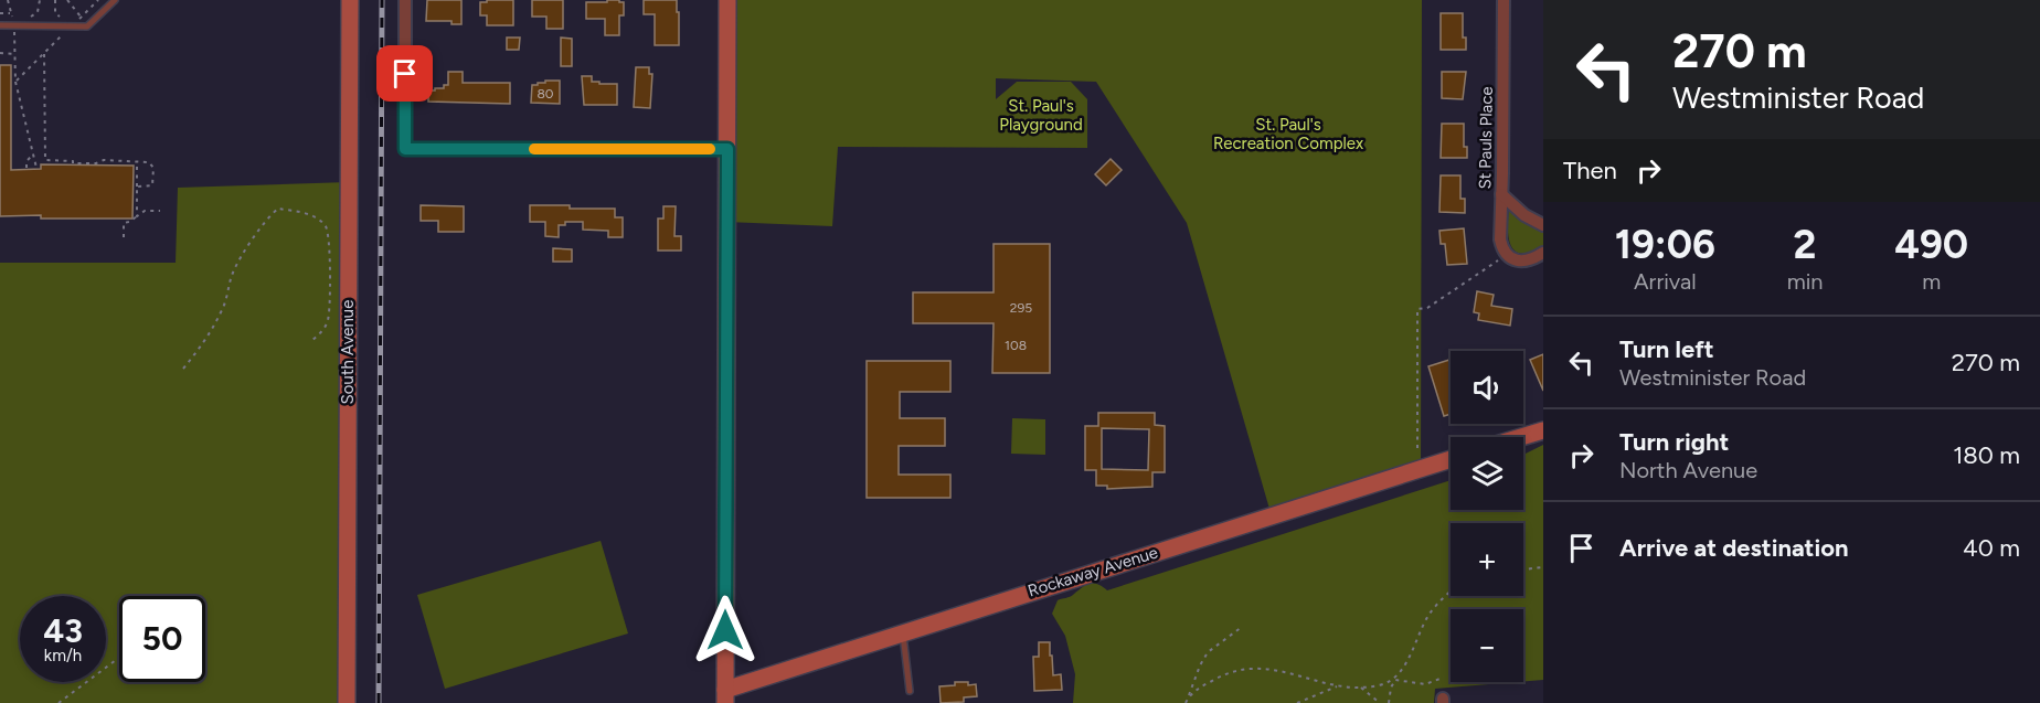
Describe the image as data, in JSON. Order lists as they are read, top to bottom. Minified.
{"streets":{"main road":["South Avenue","Rockaway Avenue"],"street":["St Pauls Place"]},"parks":["St. Paul's Playground","St. Paul's Recreation Complex"],"house_numbers":["80","295","108"],"page":{"turn":["270 m","Westminister Road"],"then":"Then","eta":["19:06","Arrival","2","min","490","m"],"list":[{"name":"Turn left","note":"Westminister Road","value":"270 m"},{"name":"Turn right","note":"North Avenue","value":"180 m"},{"name":"Arrive at destination","value":"40 m"}],"map_buttons":["+","−"],"speed":"43 km/h","limit":"50"}}
